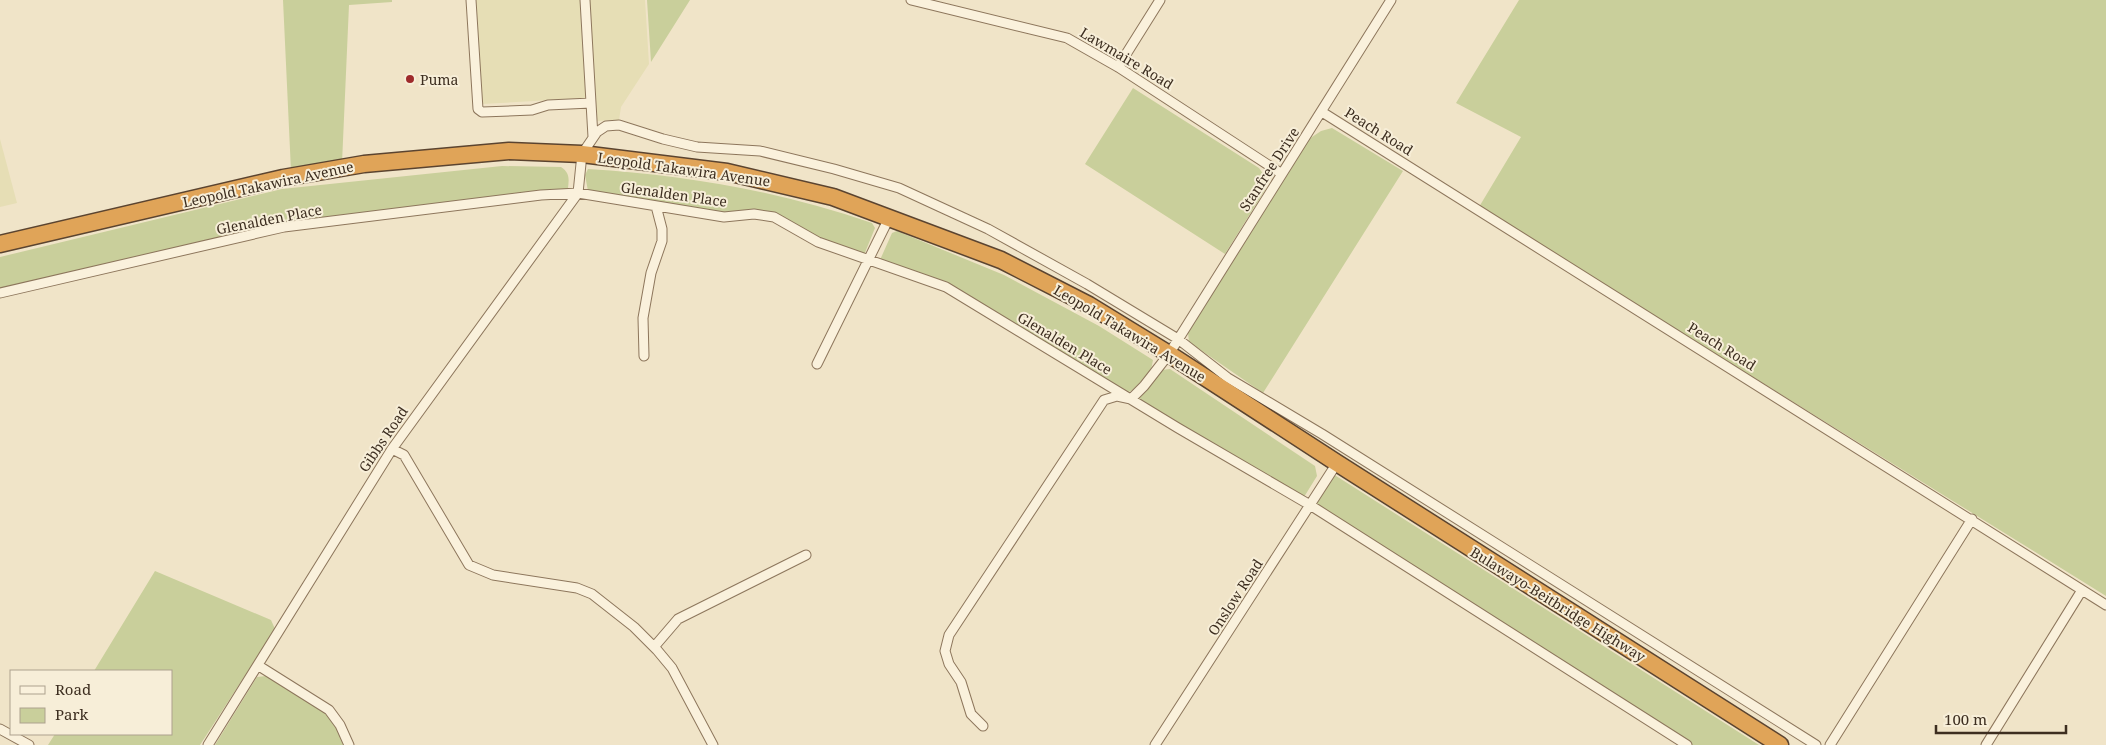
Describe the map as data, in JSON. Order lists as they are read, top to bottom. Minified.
{"streets":{"highway":["Leopold Takawira Avenue","Bulawayo-Beitbridge Highway"],"street":["Lawmaire Road","Peach Road","Stanfree Drive","Glenalden Place","Gibbs Road","Onslow Road"]},"crossings":[["Lawmaire Road","Stanfree Drive"],["Peach Road","Stanfree Drive"],["Leopold Takawira Avenue","Stanfree Drive"],["Leopold Takawira Avenue","Onslow Road"],["Leopold Takawira Avenue","Bulawayo-Beitbridge Highway"],["Stanfree Drive","Glenalden Place"],["Glenalden Place","Gibbs Road"],["Glenalden Place","Onslow Road"],["Onslow Road","Bulawayo-Beitbridge Highway"]],"places":["Puma"],"legend":["Road","Park"],"scale_bar":"100 m"}
